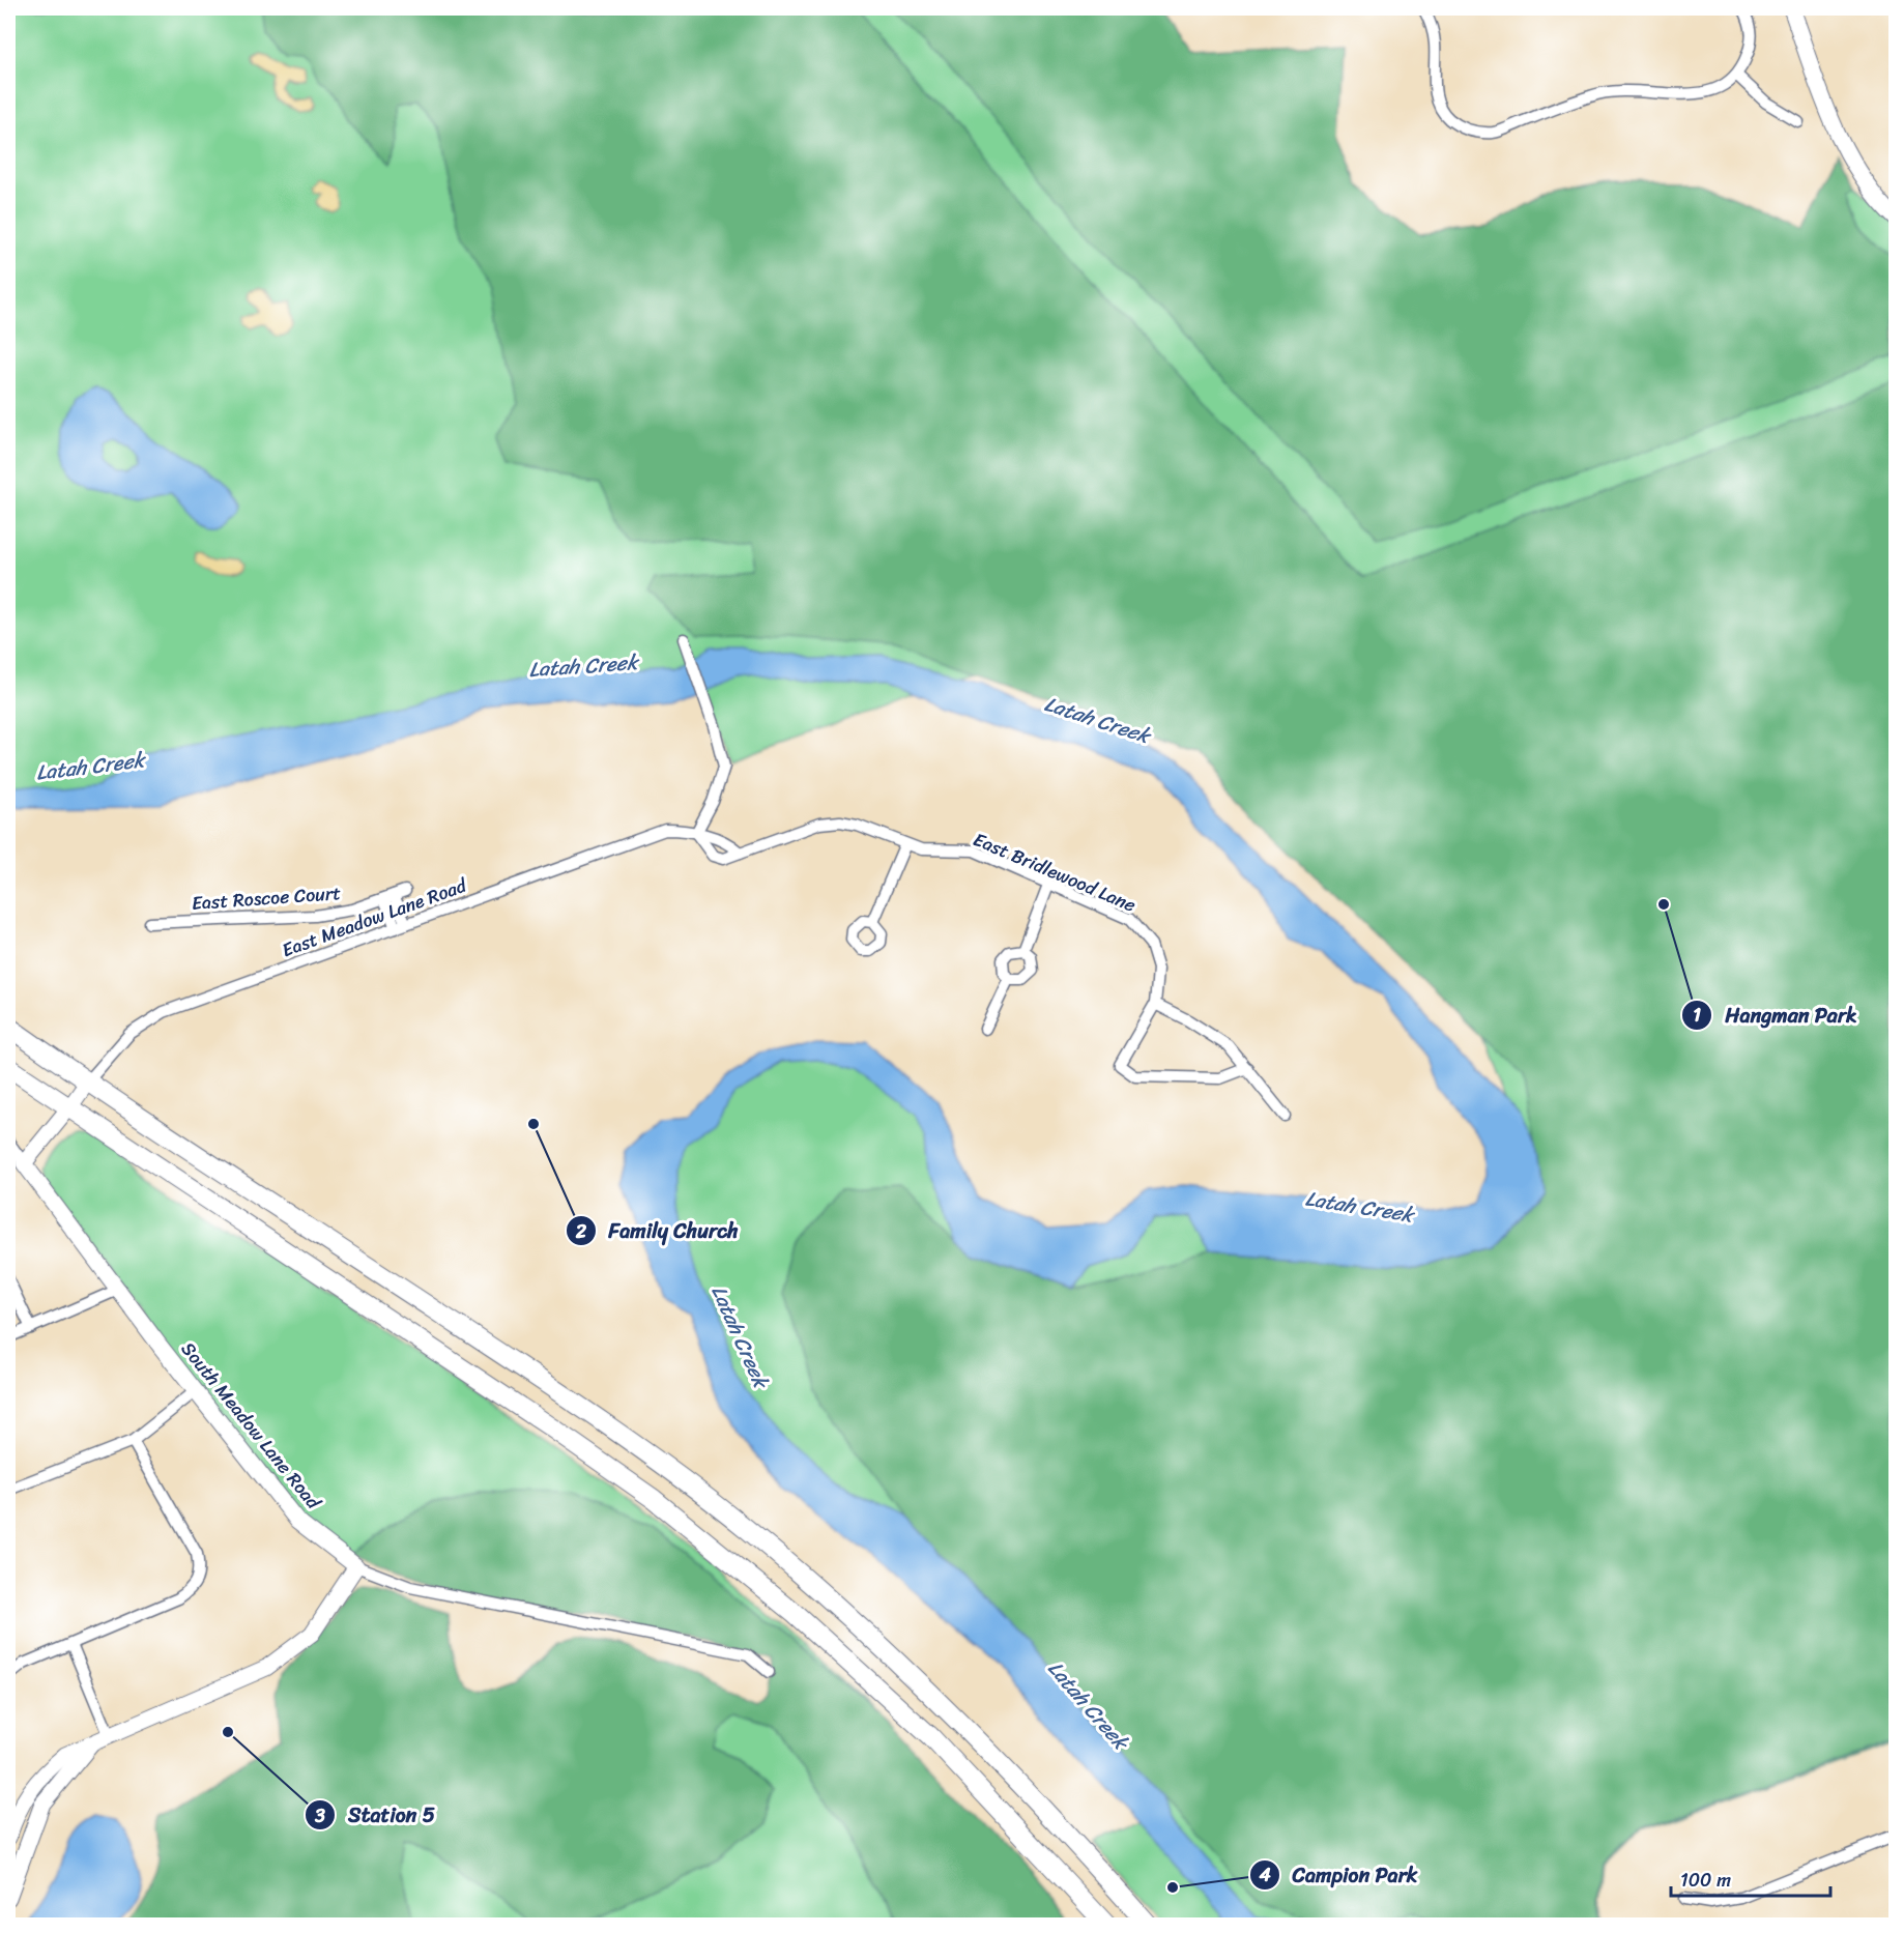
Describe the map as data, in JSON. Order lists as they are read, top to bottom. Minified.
{"streets":{"street":["East Bridlewood Lane","East Roscoe Court","East Meadow Lane Road","South Meadow Lane Road"]},"crossings":[["East Bridlewood Lane","East Meadow Lane Road"]],"water":["Latah Creek"],"places":["Hangman Park","Family Church","Station 5","Campion Park"],"scale_bar":"100 m"}
